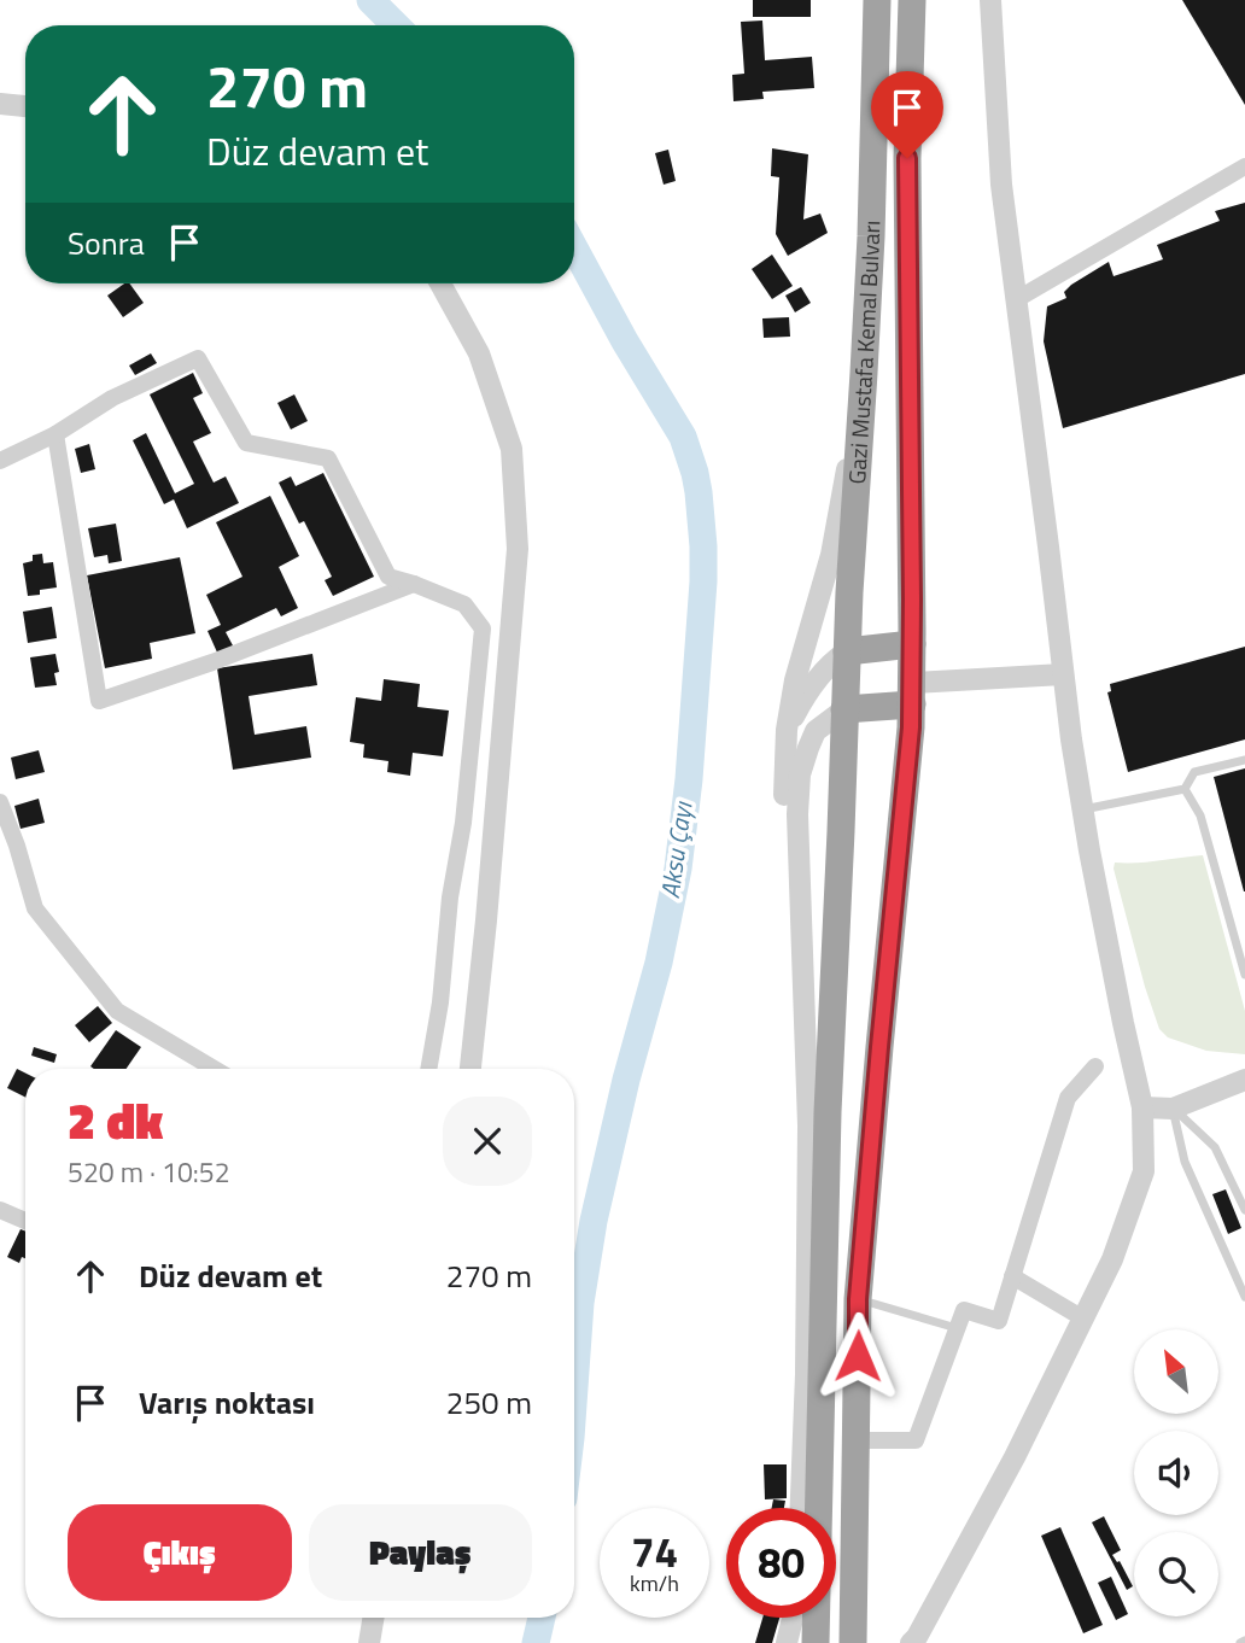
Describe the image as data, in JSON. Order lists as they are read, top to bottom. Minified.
{"streets":{"highway":["Gazi Mustafa Kemal Bulvarı"]},"water":["Aksu Çayı"],"north":"top left","page":{"turn":["270 m","Düz devam et"],"then":"Sonra","heading":["2 dk","520 m · 10:52"],"list":[{"name":"Düz devam et","value":"270 m"},{"name":"Varış noktası","value":"250 m"}],"buttons":["Çıkış","Paylaş"],"speed":"74 km/h","limit":"80"}}
